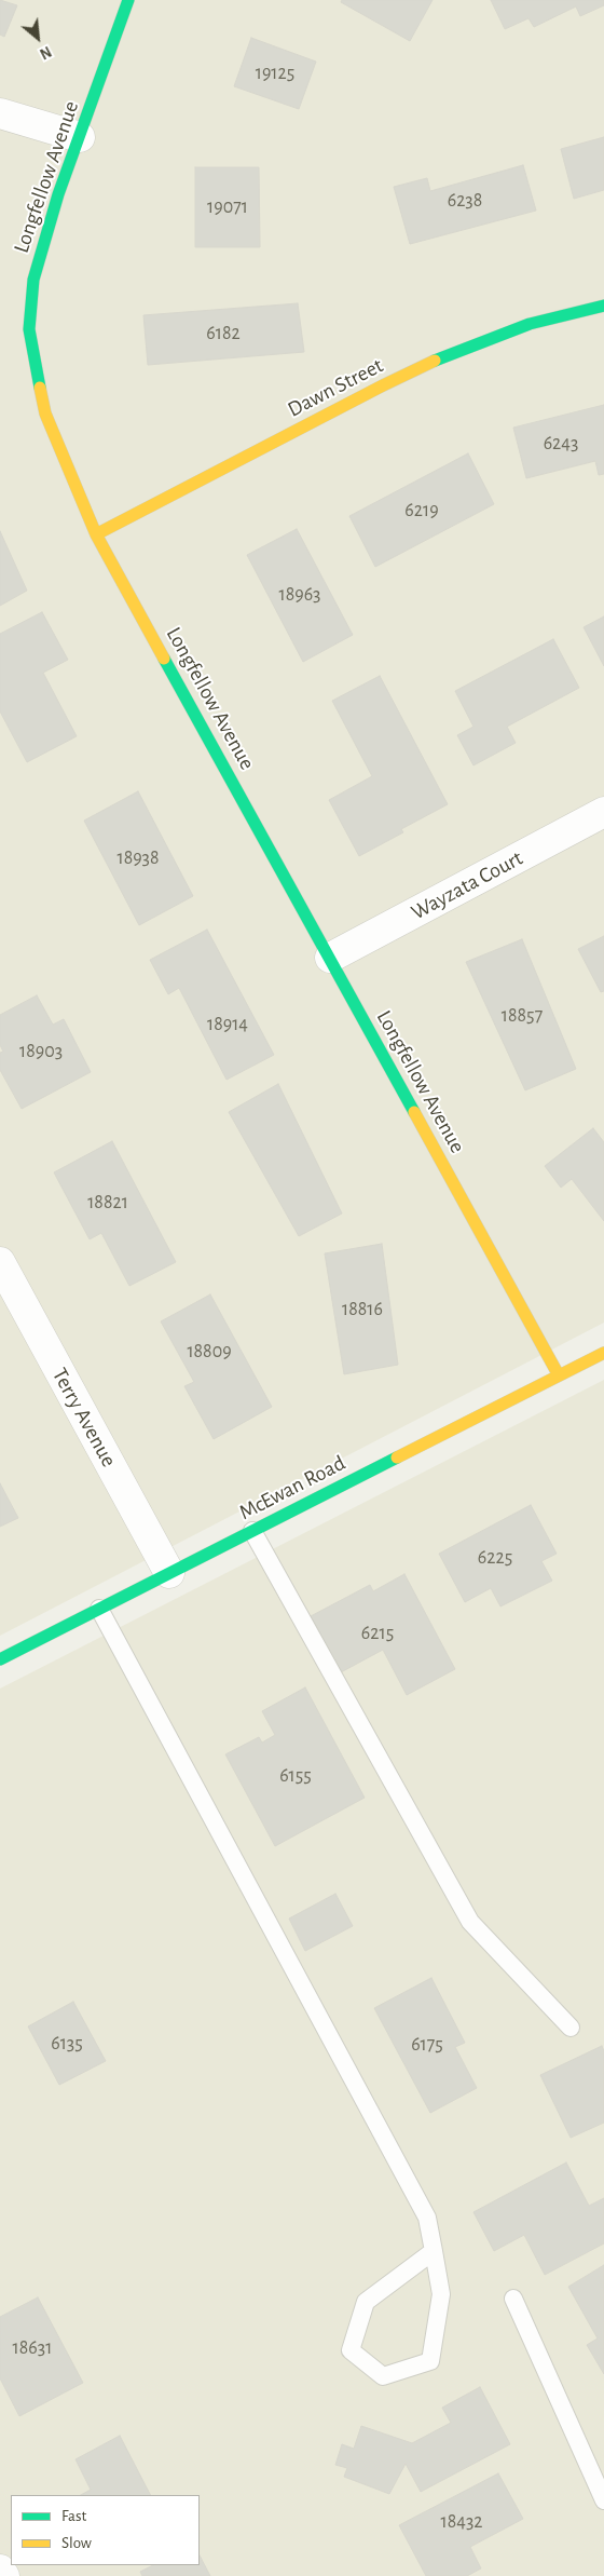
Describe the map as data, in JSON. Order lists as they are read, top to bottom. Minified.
{"streets":{"street":["Longfellow Avenue","Dawn Street","Wayzata Court","Terry Avenue","McEwan Road"]},"crossings":[["Longfellow Avenue","Dawn Street"],["Longfellow Avenue","Wayzata Court"],["Longfellow Avenue","McEwan Road"],["Terry Avenue","McEwan Road"]],"house_numbers":["19125","6238","19071","6182","6243","6219","18963","18938","18857","18914","18903","18821","18816","18809","6225","6215","6155","6135","6175","18631","18432"],"legend":["Fast","Slow"],"north":"bottom right"}
